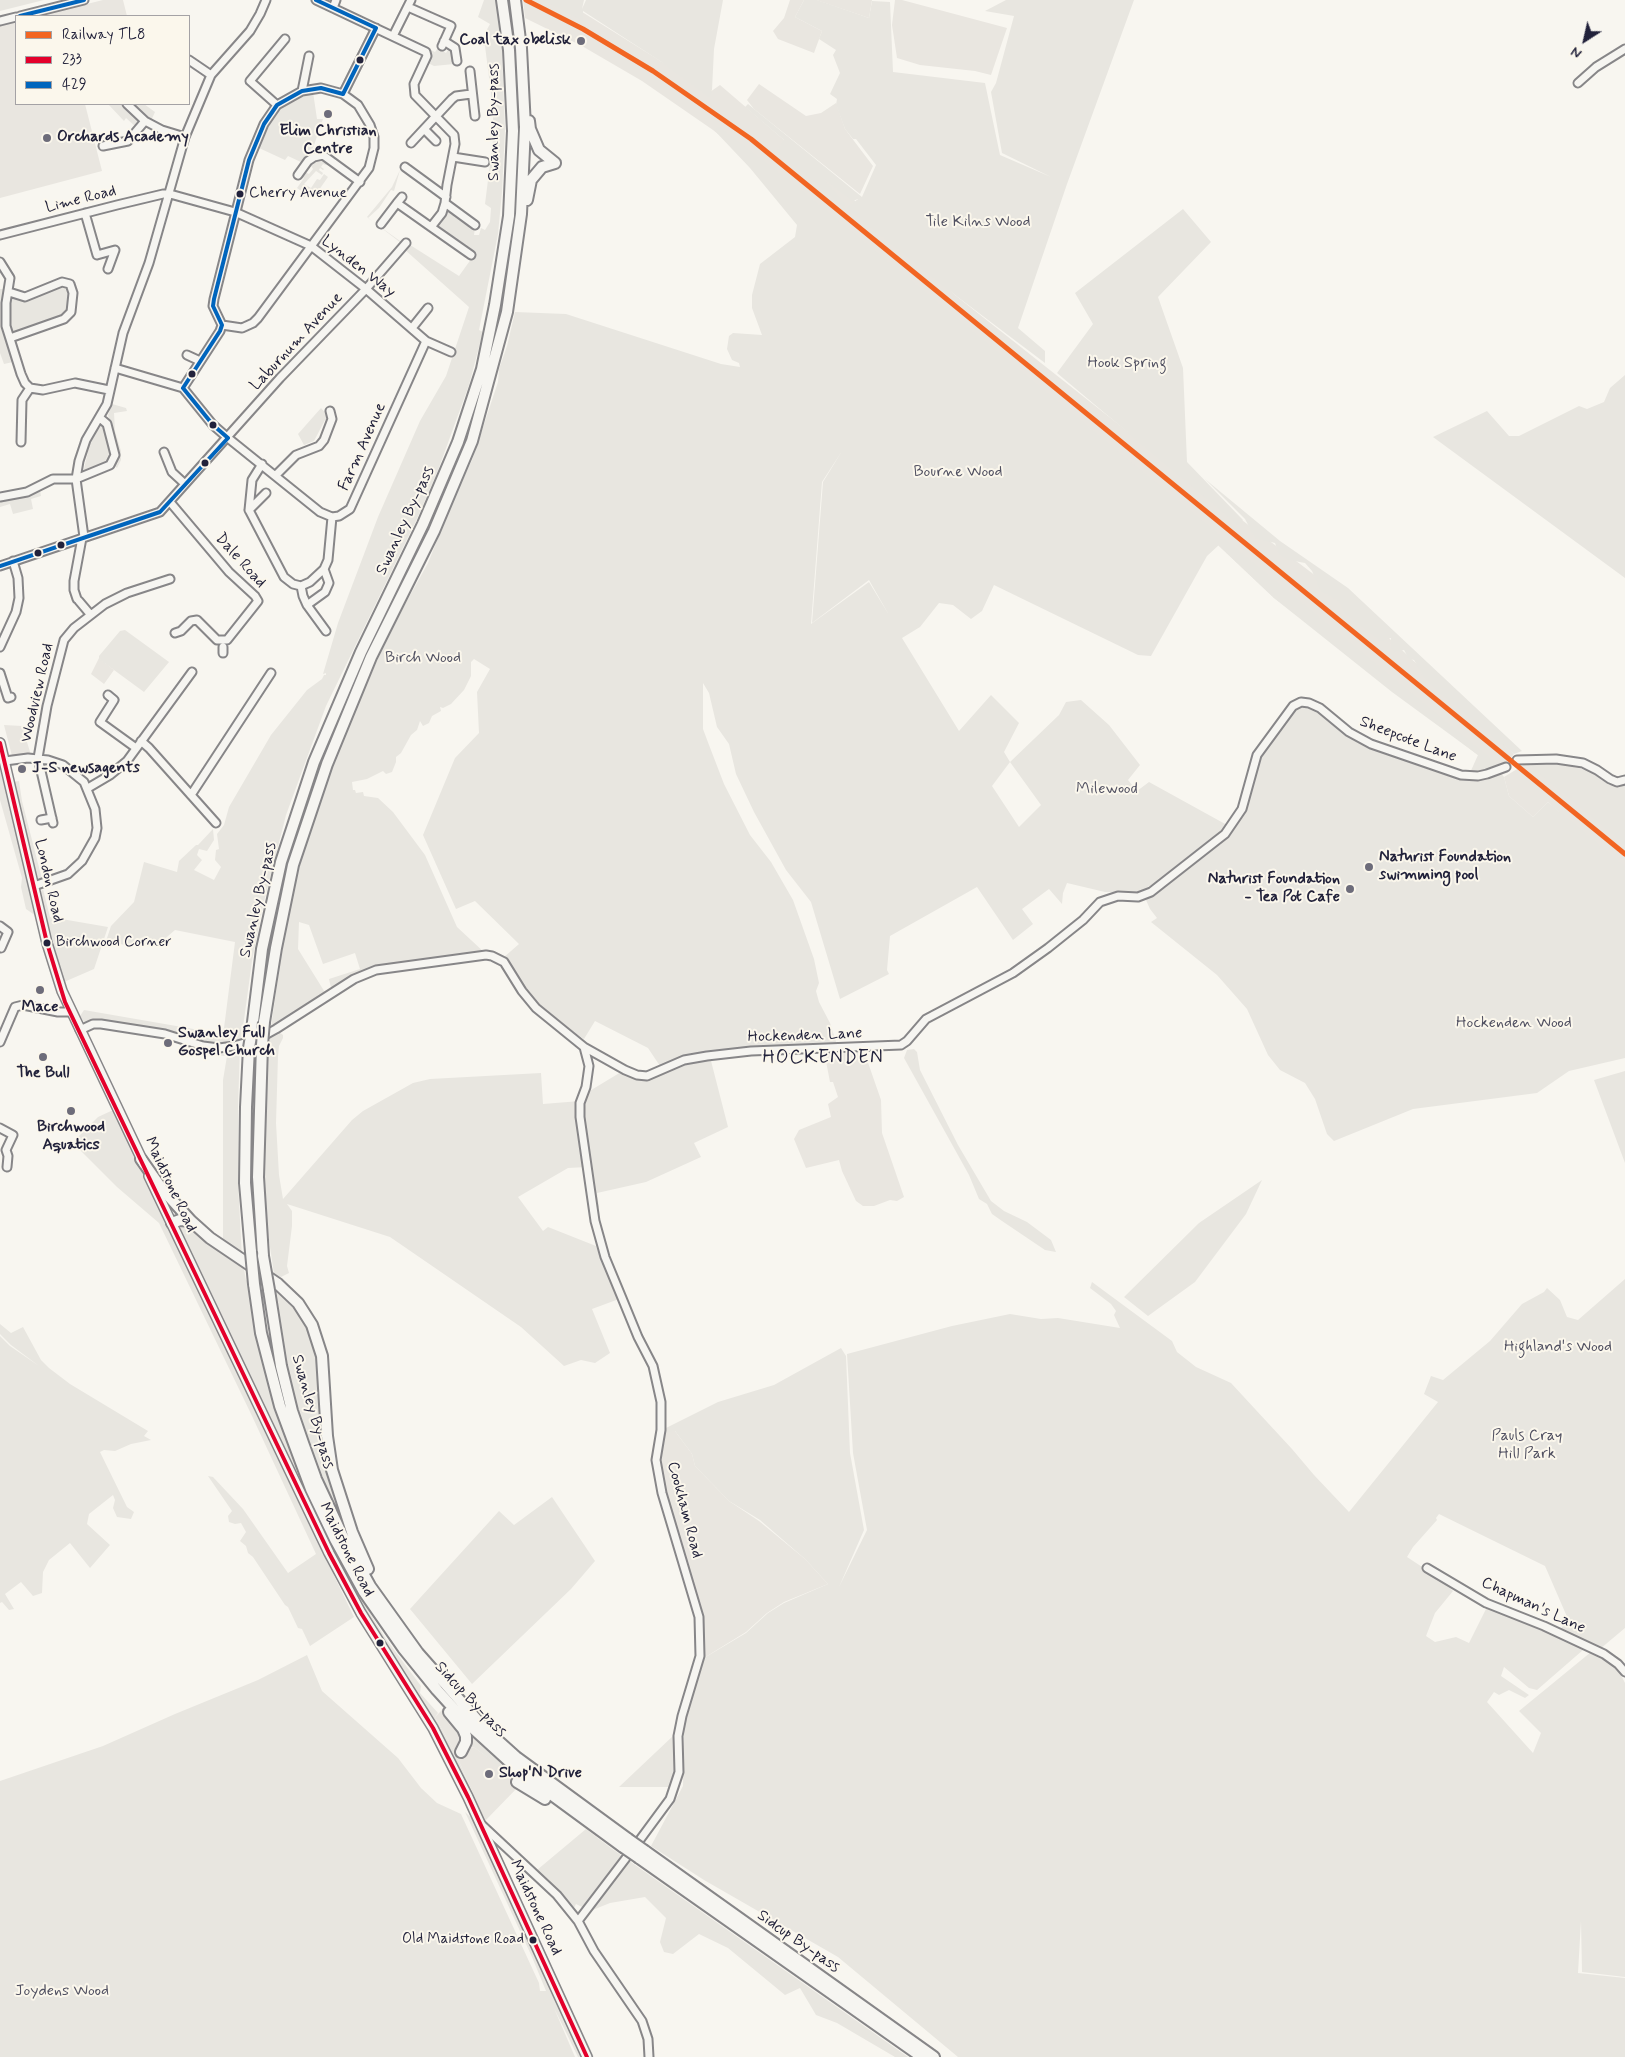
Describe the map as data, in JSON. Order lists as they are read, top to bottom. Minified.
{"streets":{"highway":["Swanley By-pass","Sidcup By-pass"],"main road":["London Road","Maidstone Road"],"street":["Lime Road","Lynden Way","Laburnum Avenue","Farm Avenue","Dale Road","Woodview Road","Sheepcote Lane","Hockenden Lane","Cookham Road","Chapman's Lane"]},"crossings":[["Swanley By-pass","Sidcup By-pass"],["Lime Road","Lynden Way"],["Lynden Way","Laburnum Avenue"],["Lynden Way","Farm Avenue"],["Laburnum Avenue","Dale Road"],["Sheepcote Lane","Hockenden Lane"],["London Road","Hockenden Lane"],["London Road","Maidstone Road"],["Hockenden Lane","Cookham Road"]],"districts":["HOCKENDEN"],"parks":["Tile Kilns Wood","Hook Spring","Bourne Wood","Birch Wood","Milewood","Hockenden Wood","Highland's Wood","Pauls Cray Hill Park","Joydens Wood"],"places":["Coal tax obelisk","Elim Christian Centre","Orchards Academy","Cherry Avenue","J-S newsagents","Naturist Foundation swimming pool","Naturist Foundation - Tea Pot Cafe","Birchwood Corner","Mace","Swanley Full Gospel Church","The Bull","Birchwood Aquatics","Shop'N Drive","Old Maidstone Road"],"lines":["rail line TL8","transit line 429","transit line 233"],"legend":["Railway TL8","233","429"],"north":"bottom left"}
